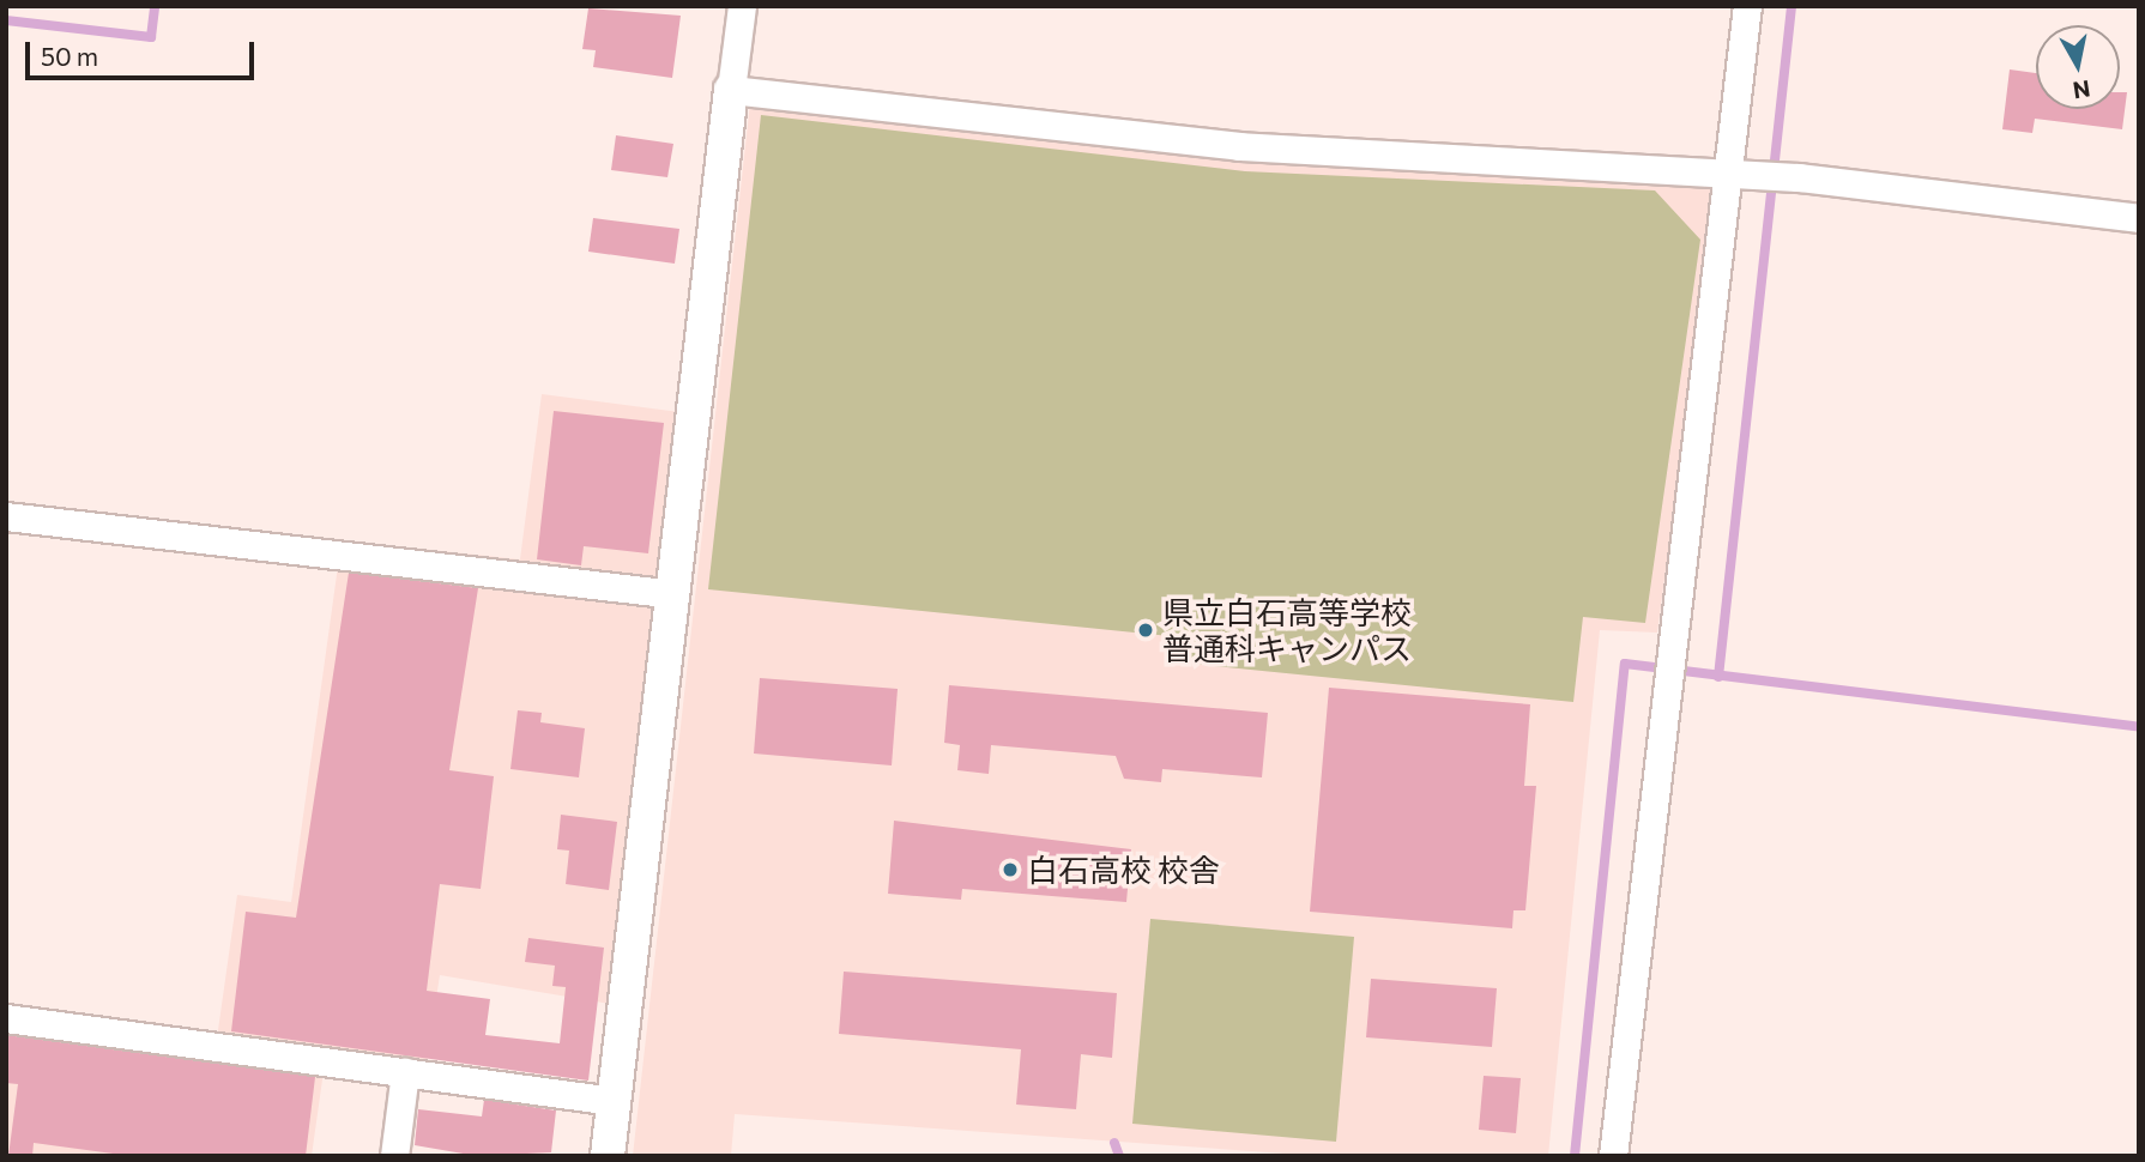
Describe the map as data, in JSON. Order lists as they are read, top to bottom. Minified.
{"places":["県立白石高等学校 普通科キャンパス","白石高校 校舎"],"scale_bar":"50 m","north":"bottom"}
